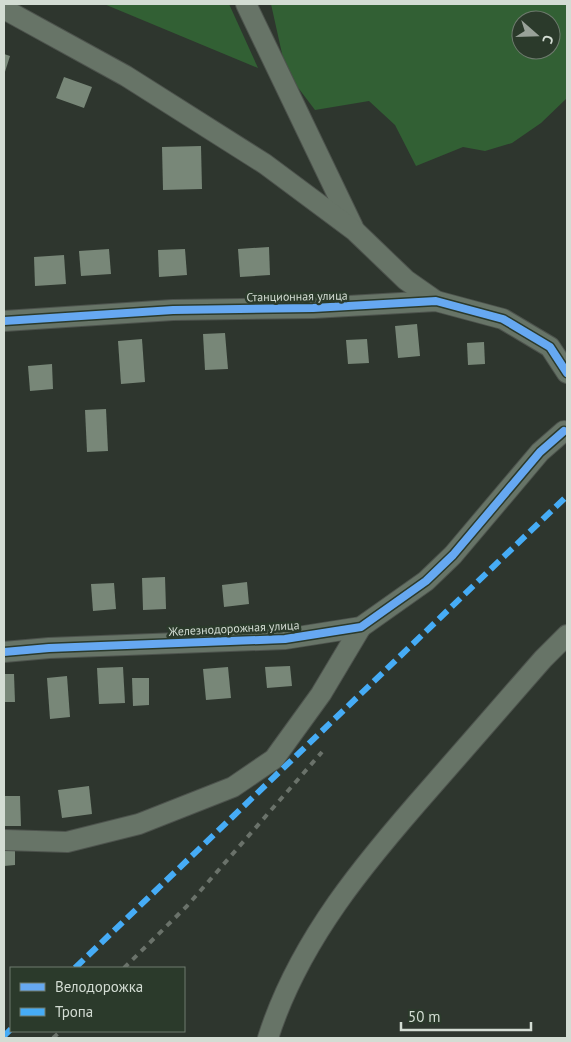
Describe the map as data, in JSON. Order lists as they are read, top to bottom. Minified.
{"streets":{"street":["Станционная улица","Железнодорожная улица"]},"legend":["Велодорожка","Тропа"],"scale_bar":"50 m","north":"right"}
